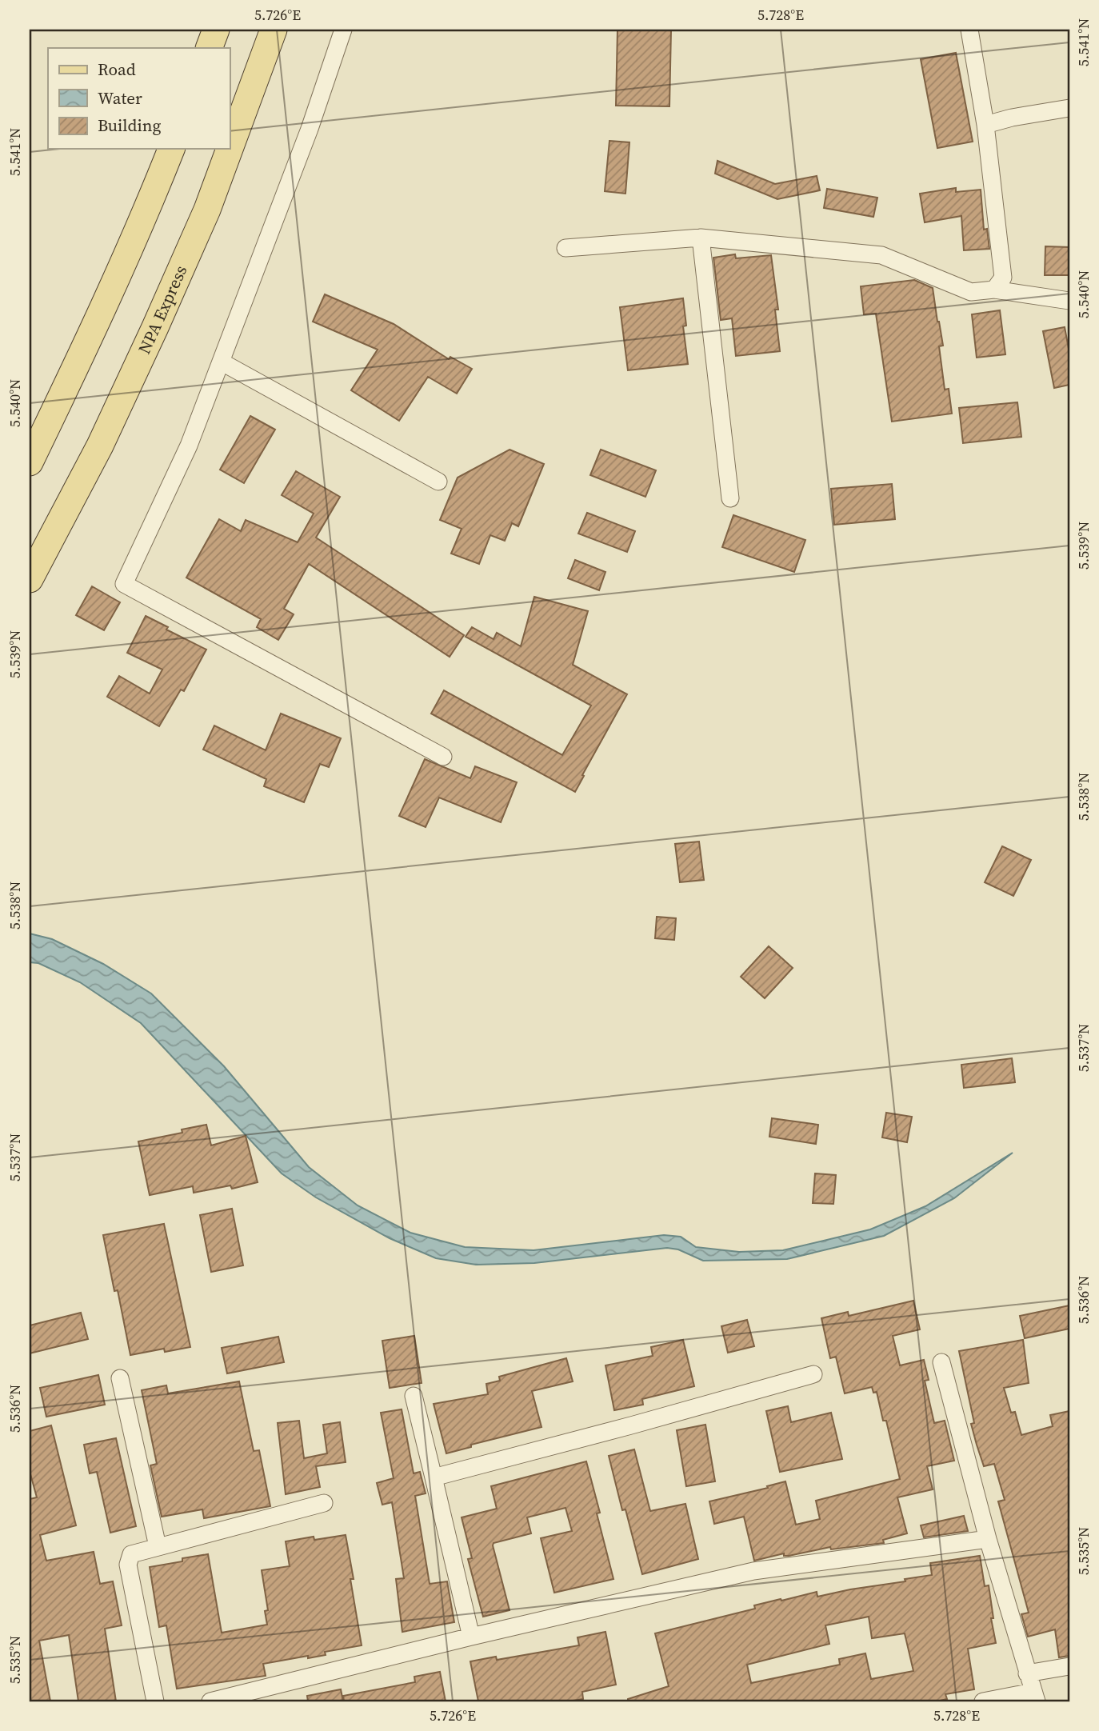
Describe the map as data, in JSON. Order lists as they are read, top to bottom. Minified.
{"streets":{"main road":["NPA Express"]},"legend":["Road","Water","Building"],"coordinates":["5.726°E","5.728°E","5.541°N","5.540°N","5.539°N","5.538°N","5.537°N","5.536°N","5.535°N"]}
